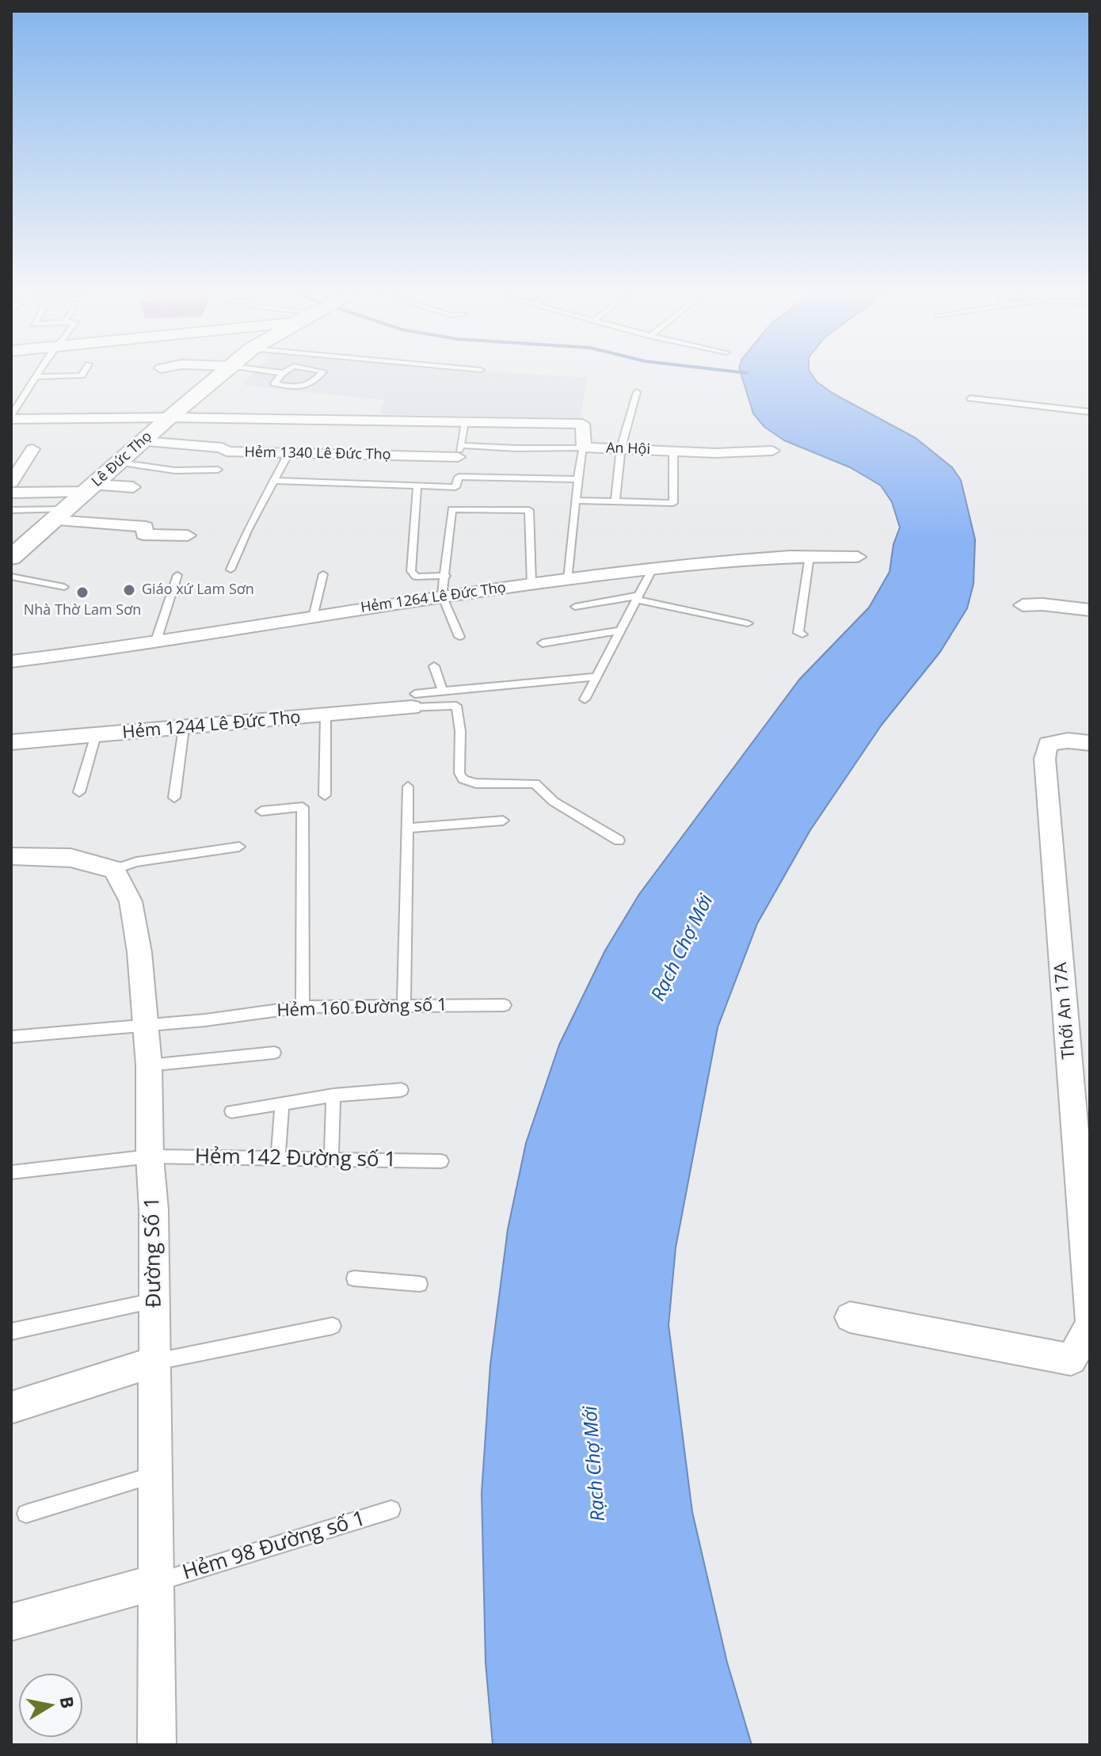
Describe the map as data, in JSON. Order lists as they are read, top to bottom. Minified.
{"streets":{"main road":["Lê Đức Thọ"],"street":["An Hội","Hẻm 1340 Lê Đức Thọ","Hẻm 1264 Lê Đức Thọ","Hẻm 1244 Lê Đức Thọ","Thới An 17A","Đường Số 1"],"lane":["Hẻm 160 Đường số 1","Hẻm 142 Đường số 1","Hẻm 98 Đường số 1"]},"crossings":[["An Hội","Lê Đức Thọ"],["Hẻm 1340 Lê Đức Thọ","Lê Đức Thọ"],["Hẻm 160 Đường số 1","Đường Số 1"],["Hẻm 142 Đường số 1","Đường Số 1"],["Đường Số 1","Hẻm 98 Đường số 1"]],"water":["Rạch Chợ Mới"],"places":["Giáo xứ Lam Sơn","Nhà Thờ Lam Sơn"],"north":"right"}
